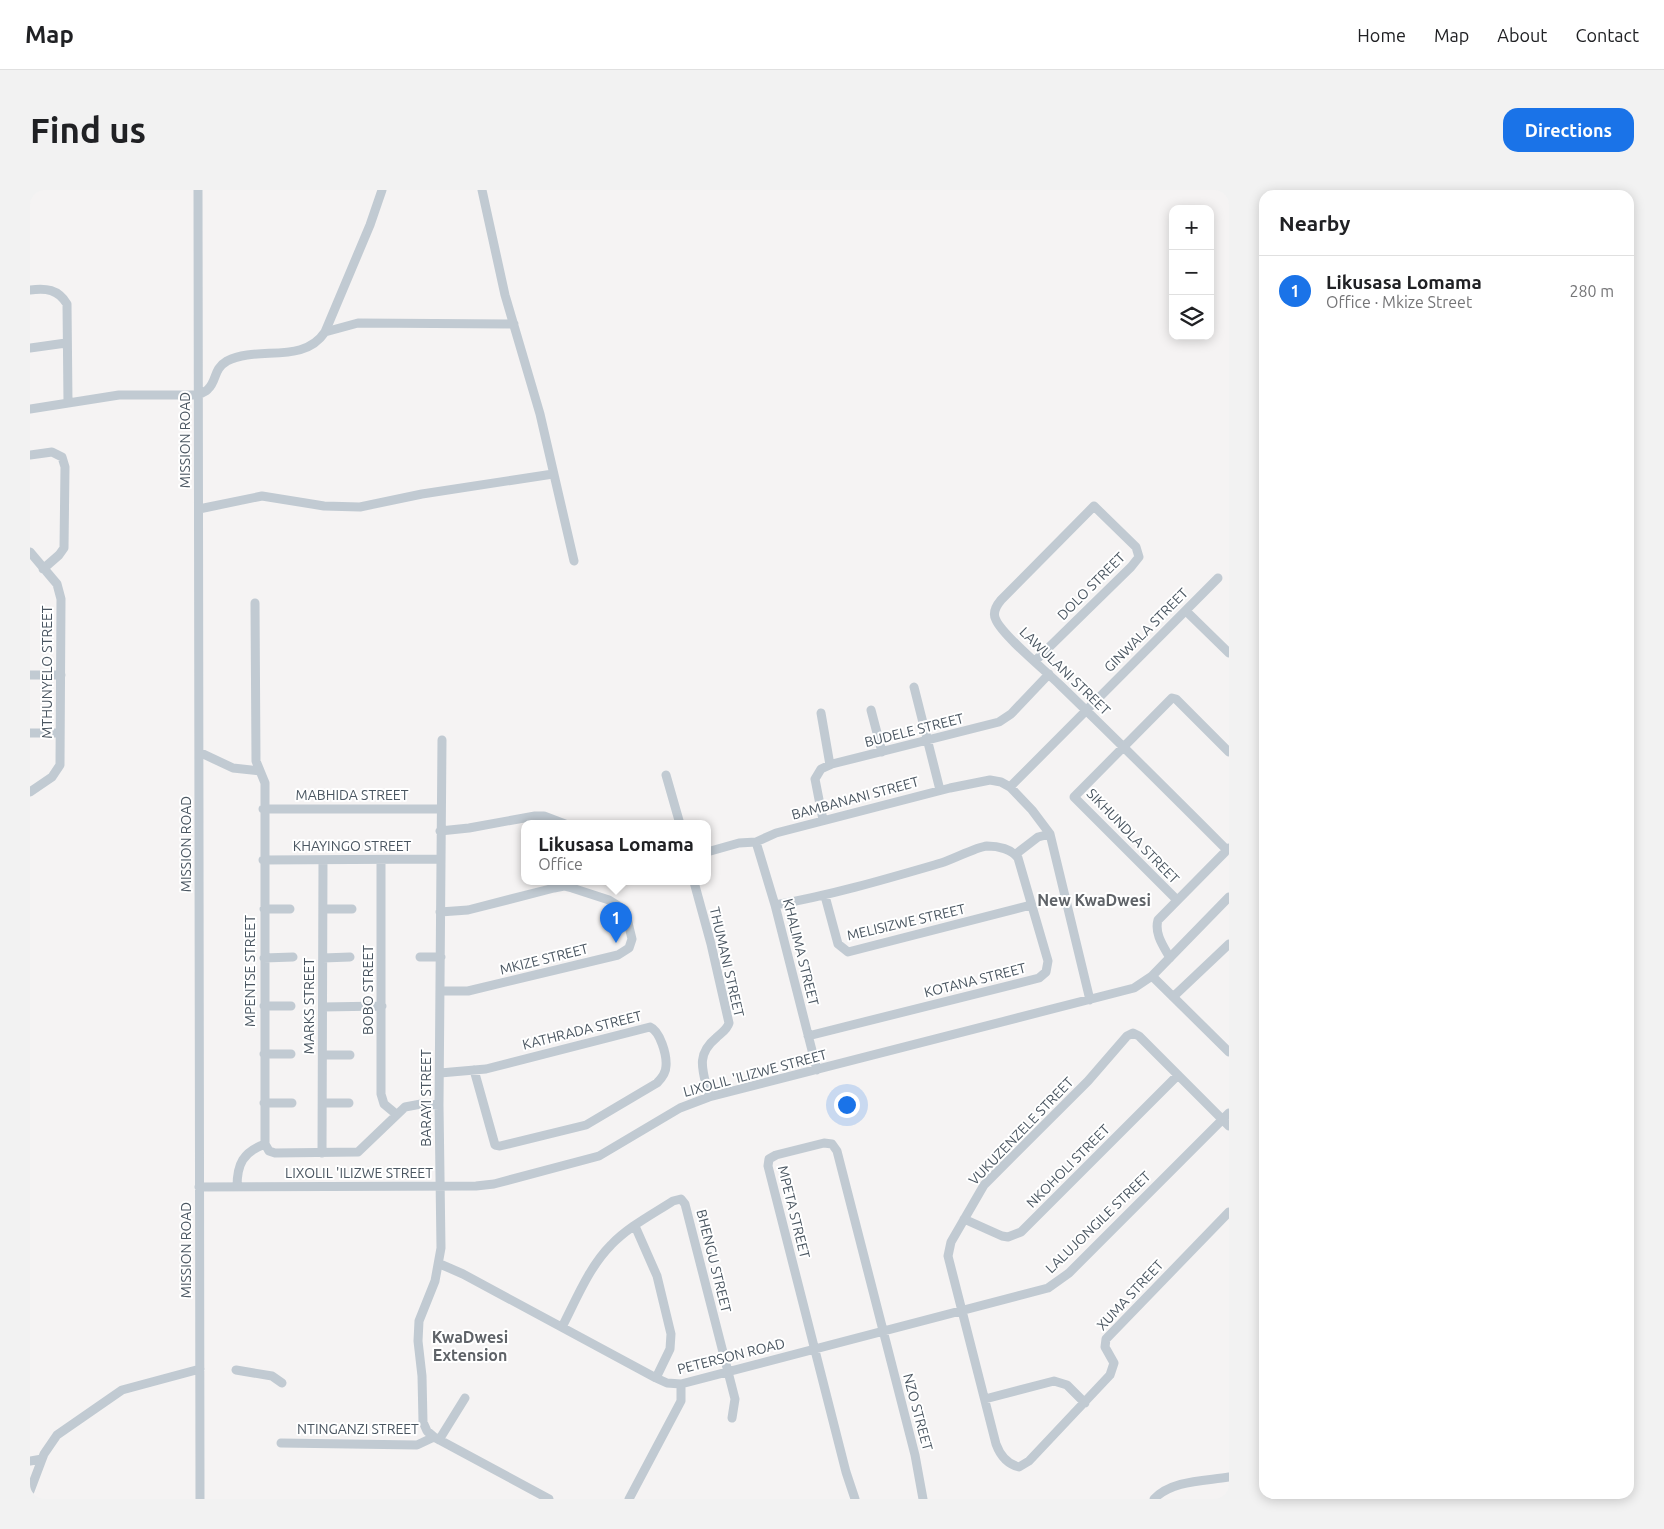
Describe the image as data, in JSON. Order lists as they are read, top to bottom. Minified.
{"streets":{"street":["MISSION ROAD","DOLO STREET","GINWALA STREET","LAWULANI STREET","MTHUNYELO STREET","BUDELE STREET","MABHIDA STREET","BAMBANANI STREET","SIKHUNDLA STREET","KHAYINGO STREET","MELISIZWE STREET","KHALIMA STREET","MKIZE STREET","THUMANI STREET","MPENTSE STREET","KOTANA STREET","BOBO STREET","MARKS STREET","KATHRADA STREET","LIXOLIL 'ILIZWE STREET","BARAYI STREET","VUKUZENZELE STREET","NKOHOLI STREET","MPETA STREET","LALUJONGILE STREET","BHENGU STREET","XUMA STREET","PETERSON ROAD","NZO STREET","NTINGANZI STREET"]},"crossings":[["MISSION ROAD","LIXOLIL 'ILIZWE STREET"],["DOLO STREET","LAWULANI STREET"],["GINWALA STREET","LAWULANI STREET"],["GINWALA STREET","BAMBANANI STREET"],["LAWULANI STREET","BUDELE STREET"],["LAWULANI STREET","SIKHUNDLA STREET"],["MABHIDA STREET","MPENTSE STREET"],["MABHIDA STREET","BARAYI STREET"],["BAMBANANI STREET","KHALIMA STREET"],["KHAYINGO STREET","MPENTSE STREET"],["KHAYINGO STREET","BOBO STREET"],["KHAYINGO STREET","MARKS STREET"],["KHAYINGO STREET","BARAYI STREET"],["MELISIZWE STREET","KOTANA STREET"],["KHALIMA STREET","KOTANA STREET"],["KHALIMA STREET","LIXOLIL 'ILIZWE STREET"],["MKIZE STREET","BARAYI STREET"],["THUMANI STREET","LIXOLIL 'ILIZWE STREET"],["KATHRADA STREET","BARAYI STREET"],["LIXOLIL 'ILIZWE STREET","BARAYI STREET"],["BARAYI STREET","PETERSON ROAD"],["BARAYI STREET","NTINGANZI STREET"],["VUKUZENZELE STREET","NKOHOLI STREET"],["VUKUZENZELE STREET","LALUJONGILE STREET"],["VUKUZENZELE STREET","XUMA STREET"],["VUKUZENZELE STREET","PETERSON ROAD"],["MPETA STREET","PETERSON ROAD"],["MPETA STREET","NZO STREET"],["LALUJONGILE STREET","PETERSON ROAD"],["BHENGU STREET","PETERSON ROAD"],["PETERSON ROAD","NZO STREET"]],"districts":["New KwaDwesi","KwaDwesi Extension"],"page":{"header":"Map","nav":["Home","Map","About","Contact"],"buttons":"Directions","title":"Find us","heading":"Nearby","map_buttons":["+","−"],"list":[{"mark":"1","name":"Likusasa Lomama","note":"Office · Mkize Street","value":"280 m"}],"popup":["Likusasa Lomama","Office"],"pins":"1"}}
